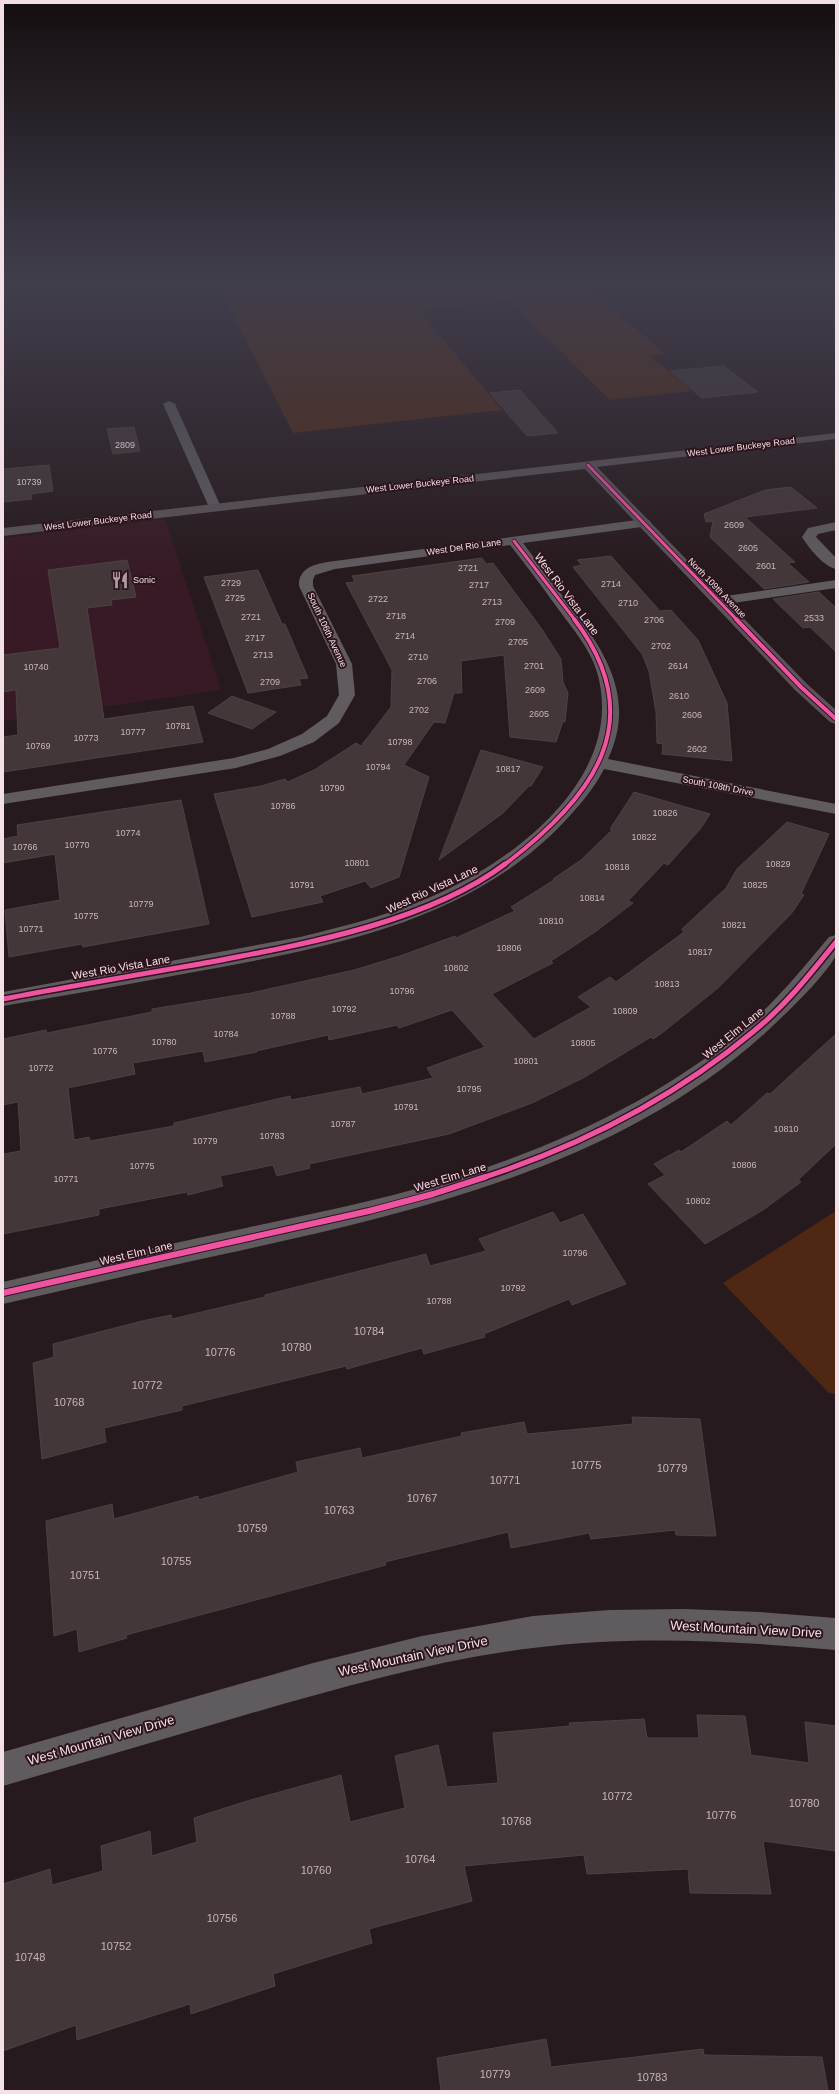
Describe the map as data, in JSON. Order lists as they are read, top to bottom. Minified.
{"streets":{"main road":["West Lower Buckeye Road","North 109th Avenue"],"street":["West Del Rio Lane","West Rio Vista Lane","South 106th Avenue","South 108th Drive","West Elm Lane","West Mountain View Drive"]},"crossings":[["West Lower Buckeye Road","North 109th Avenue"],["West Del Rio Lane","North 109th Avenue"],["West Del Rio Lane","West Rio Vista Lane"],["West Del Rio Lane","South 106th Avenue"],["West Rio Vista Lane","South 108th Drive"]],"places":{"restaurant":["Sonic"]},"house_numbers":["2809","10739","2609","2605","2601","2721","2729","2714","2717","2725","2722","2713","2710","2718","2721","2533","2706","2709","2714","2717","2705","2702","2713","2710","2701","2614","10740","2706","2709","2609","2610","2702","2605","2606","10781","10777","10773","10798","10769","2602","10794","10817","10790","10786","10826","10774","10822","10770","10766","10801","10829","10818","10791","10825","10814","10779","10775","10810","10821","10771","10806","10817","10802","10813","10796","10792","10809","10788","10784","10780","10805","10776","10801","10772","10795","10791","10787","10810","10783","10779","10806","10775","10771","10802","10796","10792","10788","10784","10780","10776","10772","10768","10775","10779","10771","10767","10763","10759","10755","10751","10772","10780","10776","10768","10764","10760","10756","10752","10748","10779","10783"]}
